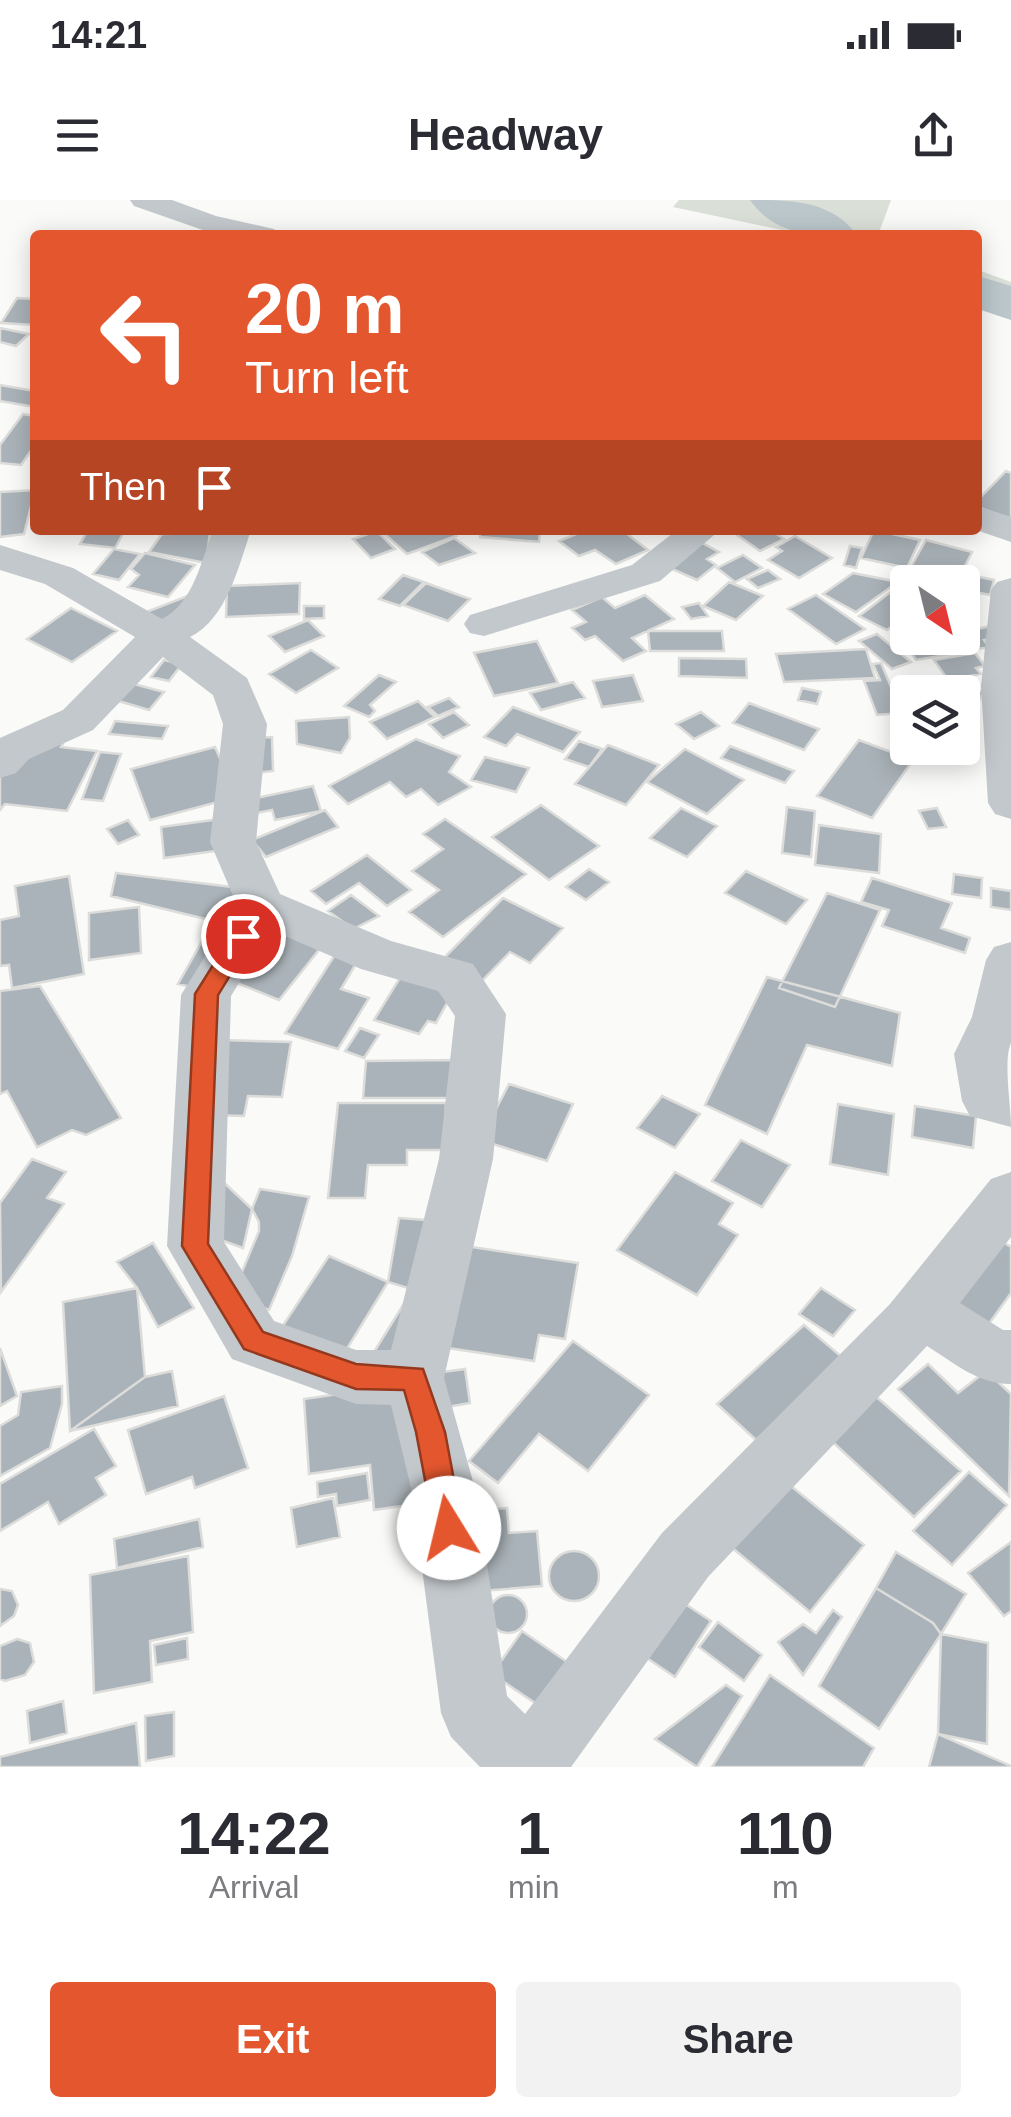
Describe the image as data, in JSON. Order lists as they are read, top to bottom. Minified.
{"north":"bottom right","page":{"status":"14:21","header":"Headway","turn":["20 m","Turn left"],"then":"Then","eta":["14:22","Arrival","1","min","110","m"],"buttons":["Exit","Share"]}}
